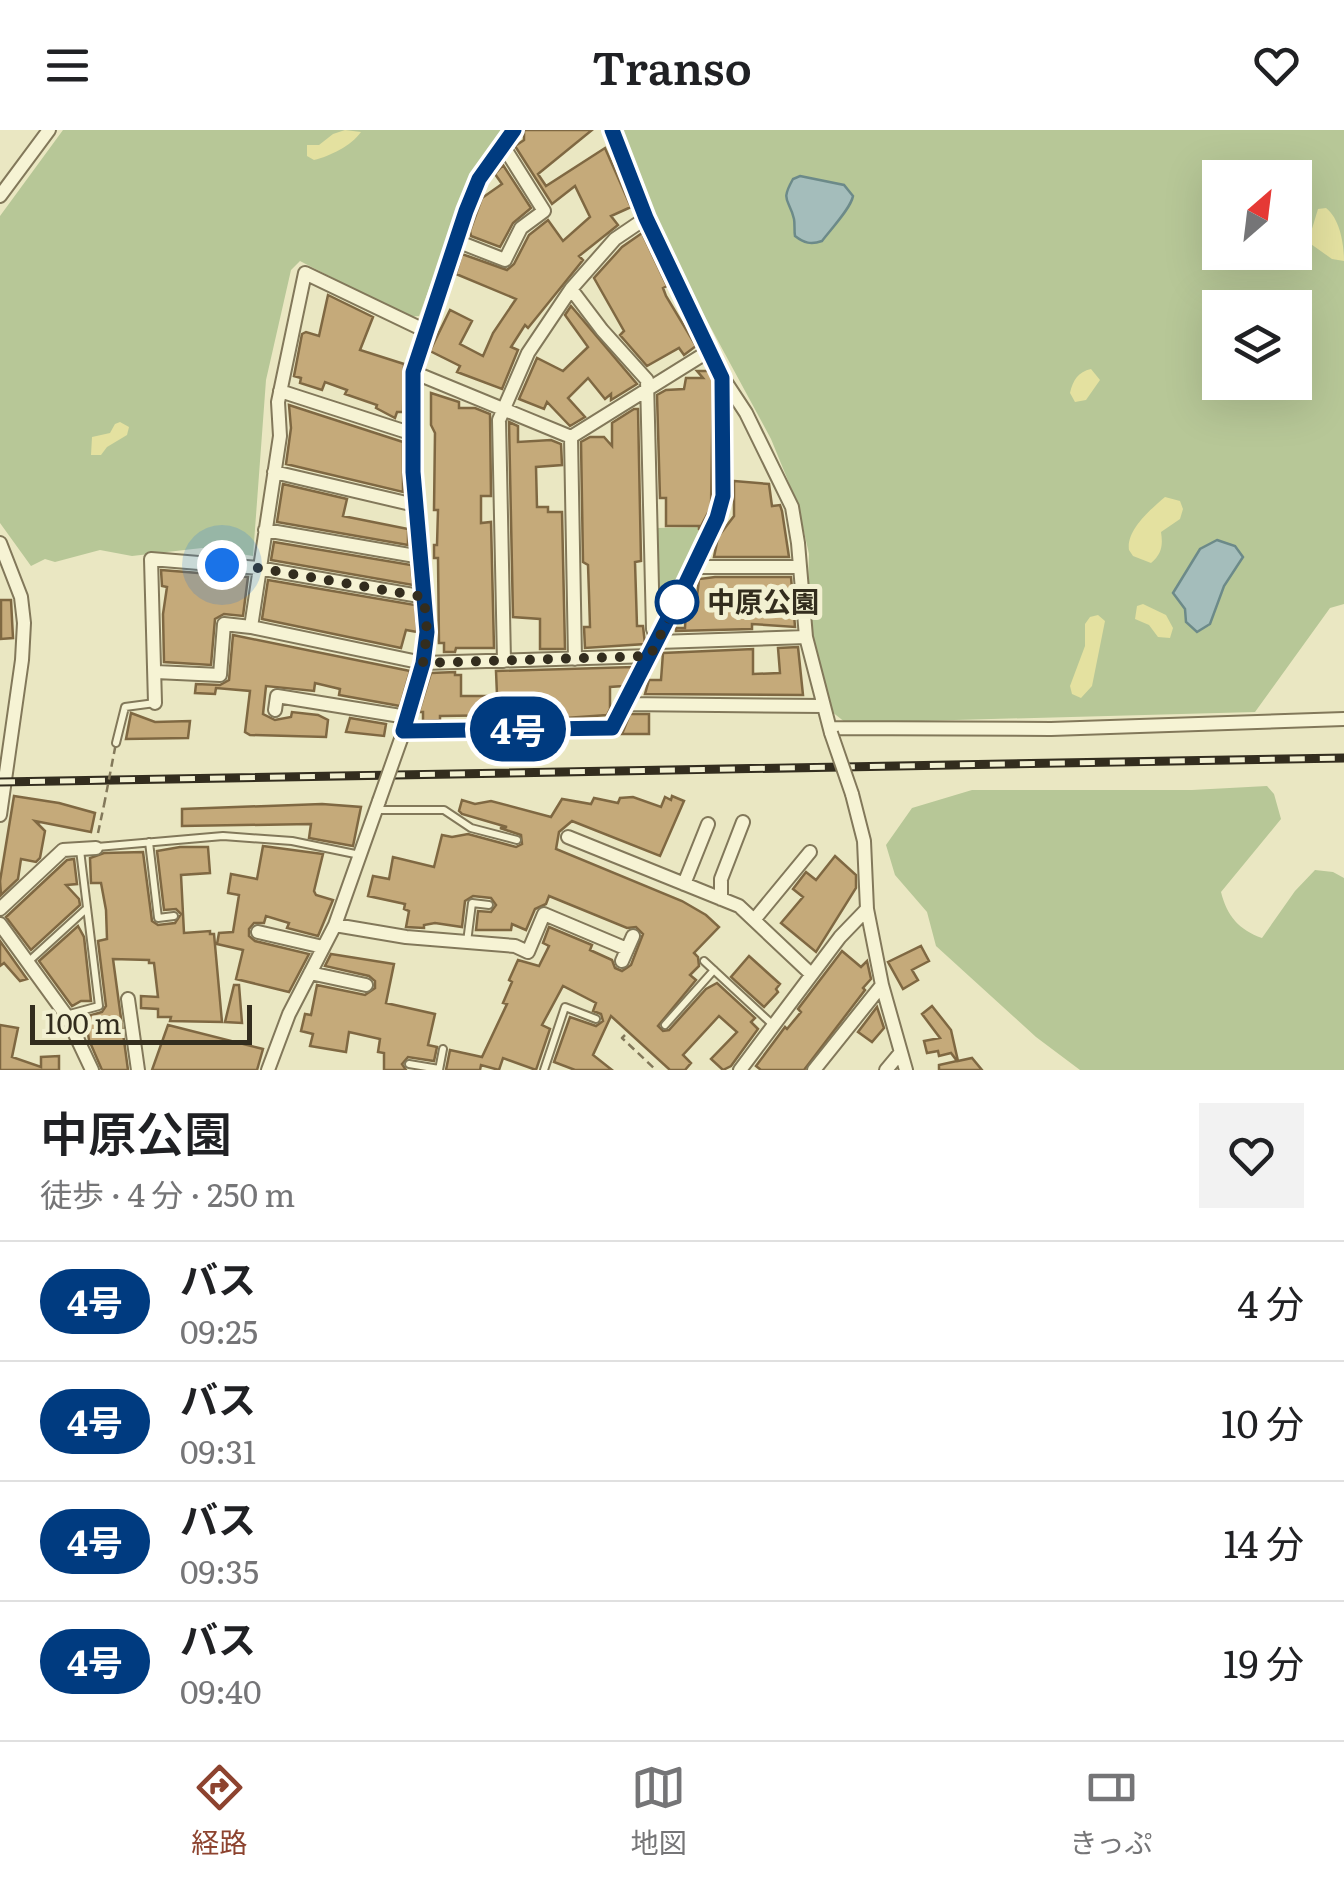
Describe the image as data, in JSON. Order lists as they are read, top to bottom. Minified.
{"places":["中原公園"],"lines":["bus line 4号"],"scale_bar":"100 m","north":"top right","page":{"header":"Transo","on_map":"4号","scale":"100 m","heading":["中原公園","徒歩 · 4 分 · 250 m"],"list":[{"mark":"4号","name":"バス","note":"09:25","value":"4 分"},{"mark":"4号","name":"バス","note":"09:31","value":"10 分"},{"mark":"4号","name":"バス","note":"09:35","value":"14 分"},{"mark":"4号","name":"バス","note":"09:40","value":"19 分"}],"tabs":["経路","地図","きっぷ"]}}
